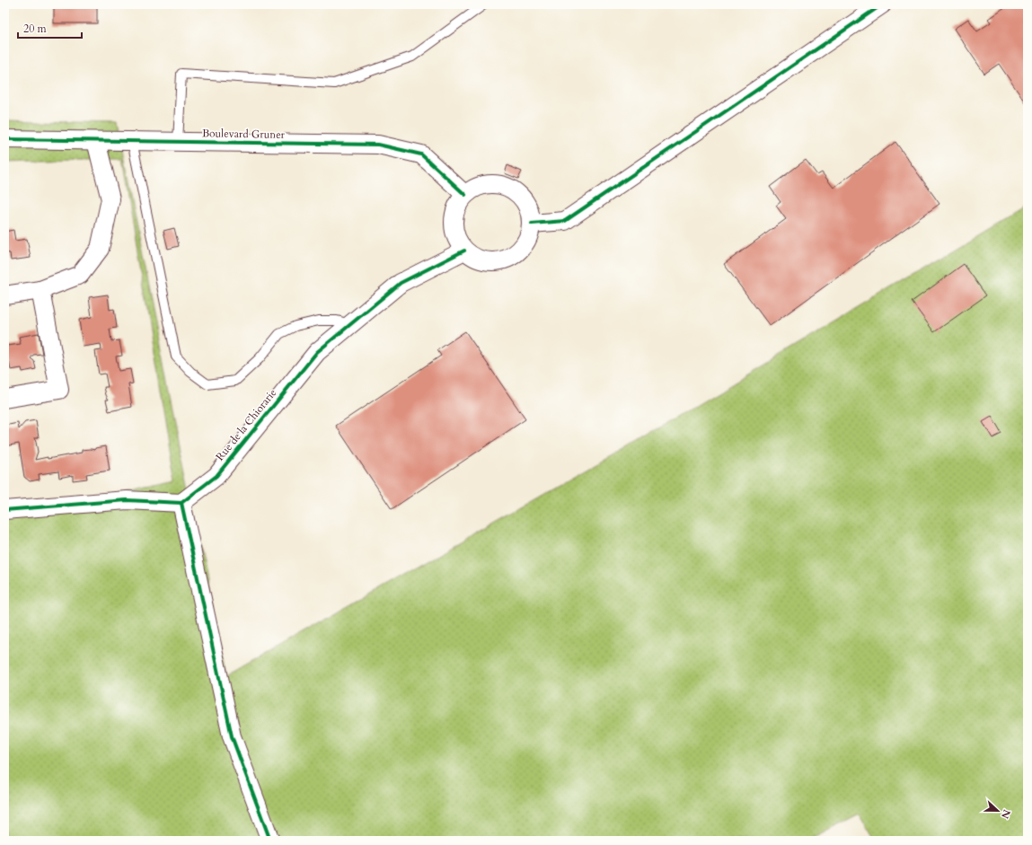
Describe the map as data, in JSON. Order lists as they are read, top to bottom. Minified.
{"streets":{"street":["Boulevard Gruner","Rue de la Chiorarie"]},"crossings":[["Boulevard Gruner","Rue de la Chiorarie"]],"scale_bar":"20 m","north":"right"}
